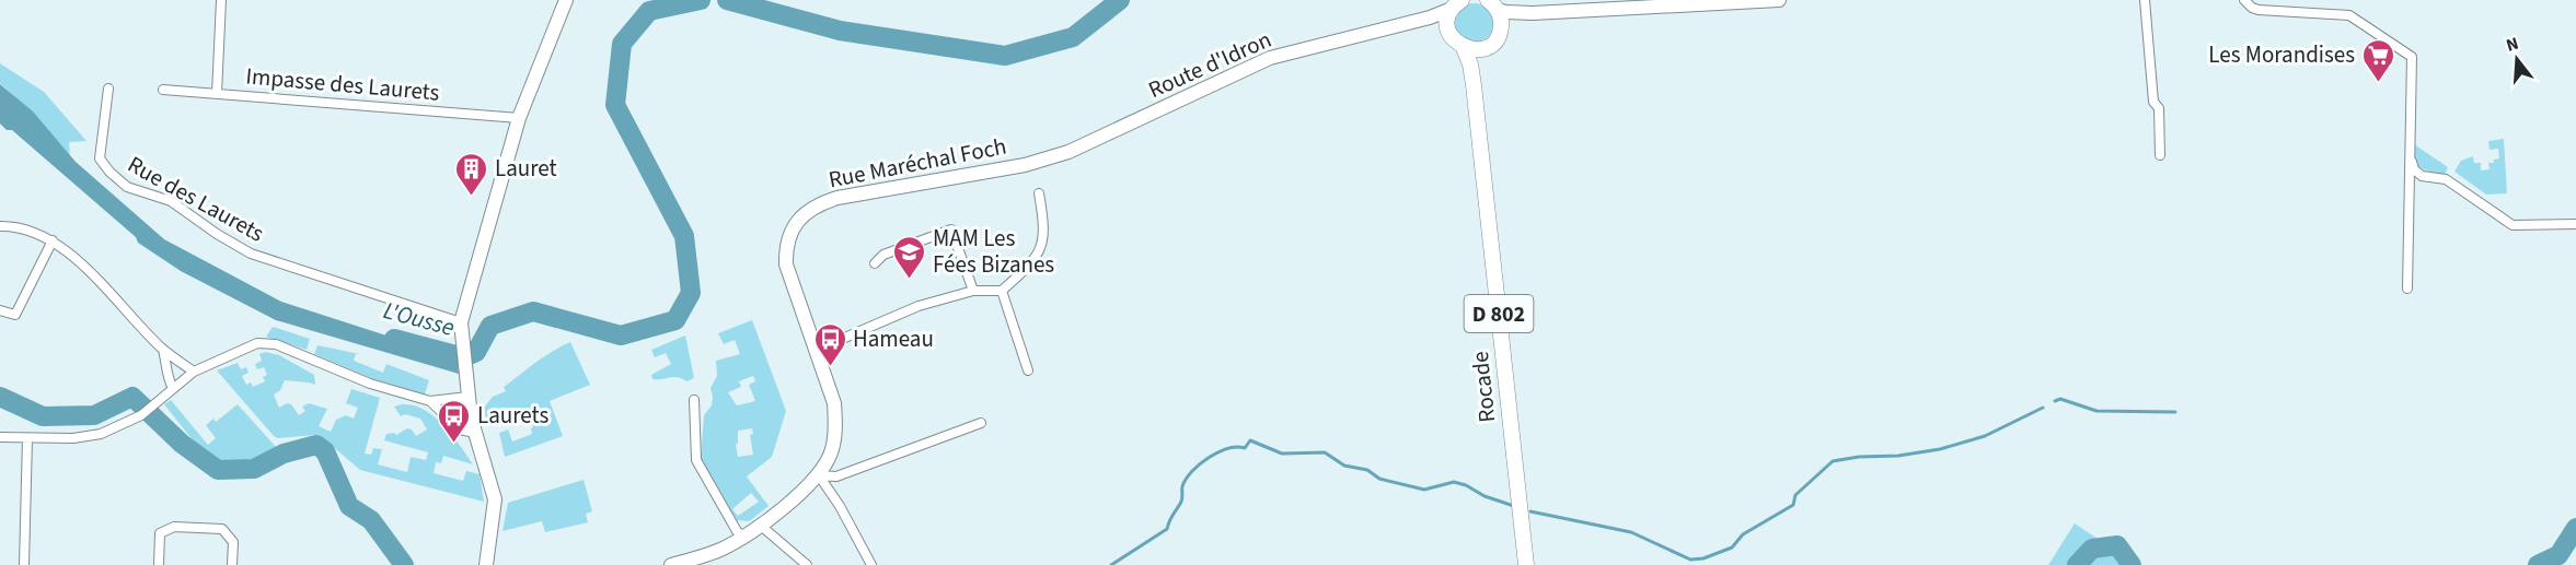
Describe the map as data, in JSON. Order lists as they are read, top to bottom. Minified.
{"streets":{"main road":["D 802","Rocade"],"street":["Route d'Idron","Impasse des Laurets","Rue Maréchal Foch","Rue des Laurets"]},"crossings":[["Route d'Idron","Rue Maréchal Foch"],["D 802","Rocade"]],"water":["L'Ousse"],"places":{"supermarket":["Les Morandises"],"building":["Lauret"],"school or university":["MAM Les Fées Bizanes"],"bus stop":["Hameau","Laurets"]},"north":"top"}
